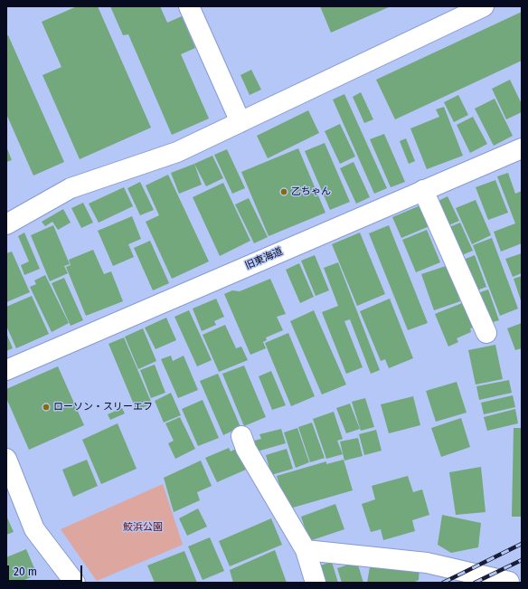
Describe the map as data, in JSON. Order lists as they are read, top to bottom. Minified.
{"streets":{"street":["旧東海道"]},"parks":["鮫浜公園"],"places":["乙ちゃん","ローソン・スリーエフ"],"scale_bar":"20 m"}
